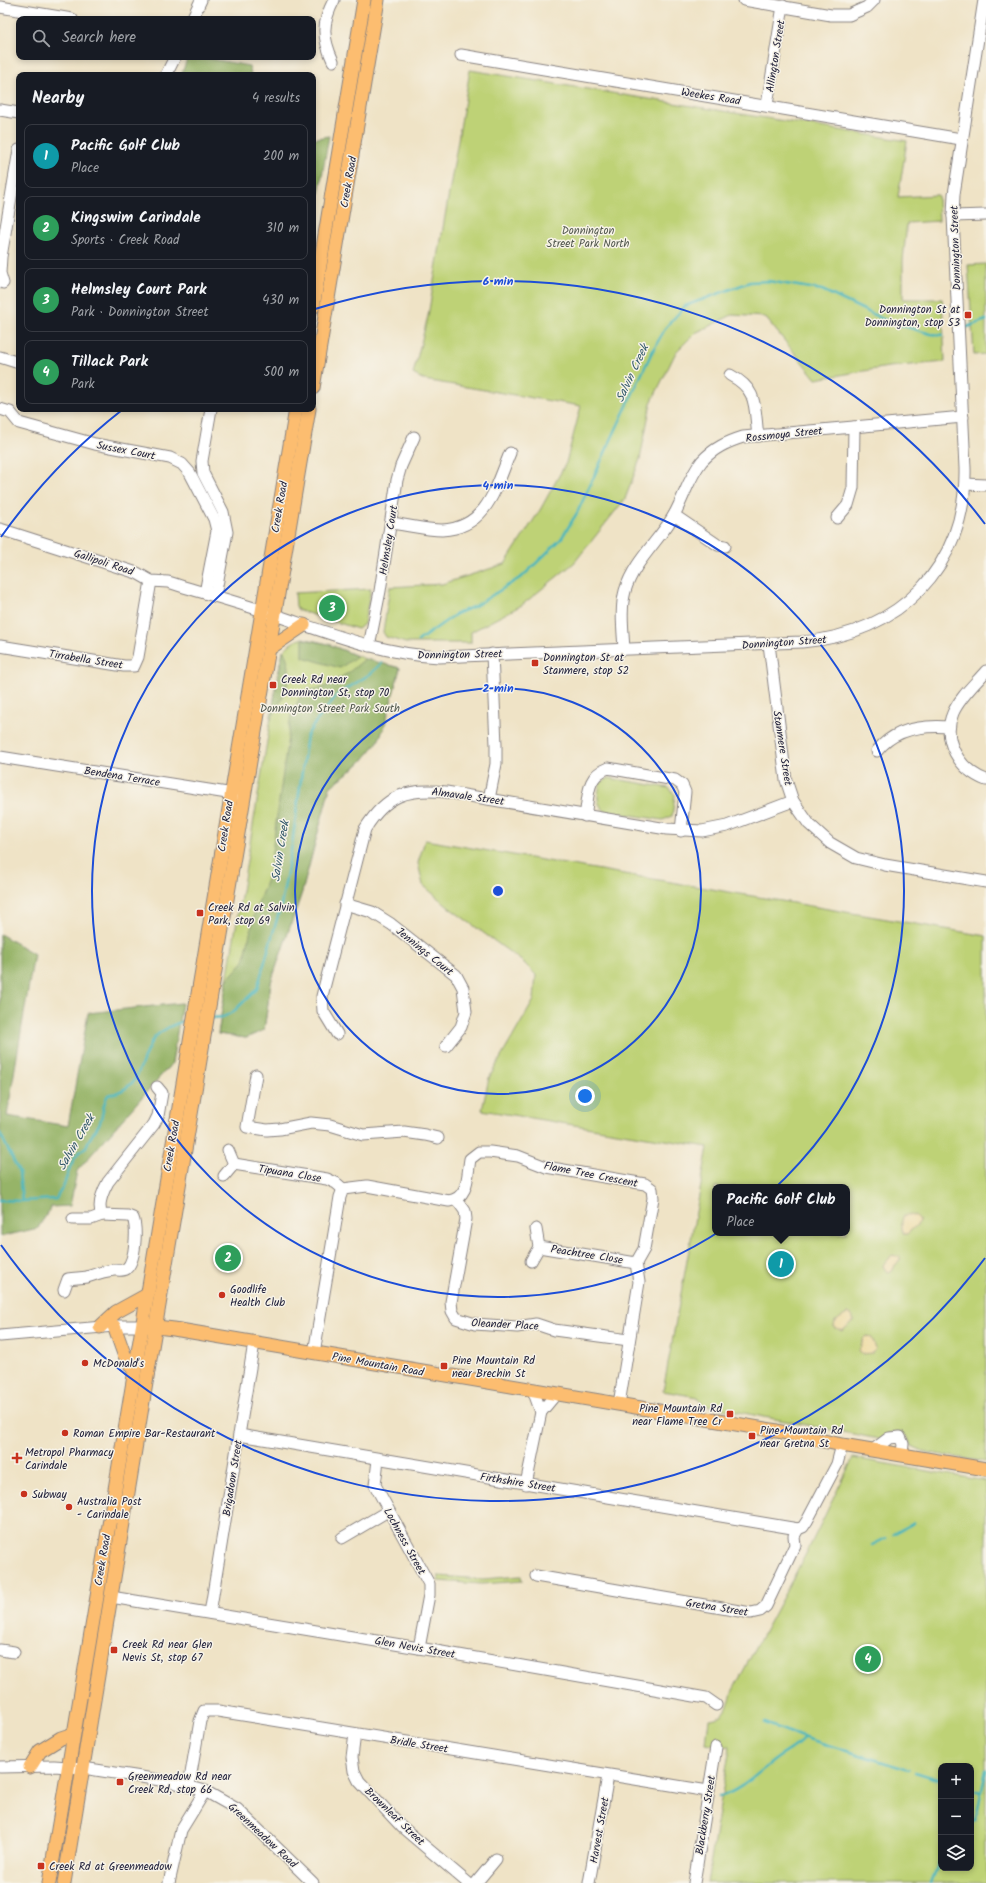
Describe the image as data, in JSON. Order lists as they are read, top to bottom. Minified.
{"streets":{"main road":["Creek Road","Pine Mountain Road"],"street":["Allington Street","Weekes Road","Donnington Street","Rossmoya Street","Sussex Court","Helmsley Court","Gallipoli Road","Tirrabella Street","Stanmere Street","Bendena Terrace","Almavale Street","Jennings Court","Tipuana Close","Flame Tree Crescent","Peachtree Close","Oleander Place","Brigadoon Street","Firthshire Street","Lochness Street","Gretna Street","Glen Nevis Street","Bridle Street","Blackberry Street","Brownleaf Street","Harvest Street","Greenmeadow Road"]},"crossings":[["Allington Street","Weekes Road"],["Weekes Road","Donnington Street"],["Creek Road","Donnington Street"],["Creek Road","Gallipoli Road"],["Creek Road","Bendena Terrace"],["Creek Road","Pine Mountain Road"],["Creek Road","Glen Nevis Street"],["Creek Road","Greenmeadow Road"],["Donnington Street","Rossmoya Street"],["Donnington Street","Helmsley Court"],["Donnington Street","Gallipoli Road"],["Donnington Street","Stanmere Street"],["Sussex Court","Gallipoli Road"],["Gallipoli Road","Tirrabella Street"],["Stanmere Street","Almavale Street"],["Almavale Street","Jennings Court"],["Flame Tree Crescent","Peachtree Close"],["Flame Tree Crescent","Oleander Place"],["Pine Mountain Road","Brigadoon Street"],["Pine Mountain Road","Gretna Street"],["Brigadoon Street","Firthshire Street"],["Brigadoon Street","Glen Nevis Street"],["Firthshire Street","Lochness Street"],["Firthshire Street","Gretna Street"],["Lochness Street","Glen Nevis Street"],["Bridle Street","Blackberry Street"],["Bridle Street","Brownleaf Street"],["Bridle Street","Harvest Street"],["Bridle Street","Greenmeadow Road"]],"water":["Salvin Creek"],"parks":["Donnington Street Park North","Donnington Street Park South"],"places":{"transit":["Donnington St at Donnington, stop 53","Donnington St at Stanmere, stop 52","Creek Rd near Donnington St, stop 70","Creek Rd at Salvin Park, stop 69","Pine Mountain Rd near Brechin St","Pine Mountain Rd near Flame Tree Cr","Pine Mountain Rd near Gretna St","Creek Rd near Glen Nevis St, stop 67","Greenmeadow Rd near Creek Rd, stop 66","Creek Rd at Greenmeadow"],"other":["Goodlife Health Club","McDonald's","Roman Empire Bar-Restaurant","Subway","Australia Post - Carindale"],"health":["Metropol Pharmacy Carindale"]},"page":{"search":"Search here","heading":["Nearby","4 results"],"list":[{"mark":"1","name":"Pacific Golf Club","note":"Place","value":"200 m"},{"mark":"2","name":"Kingswim Carindale","note":"Sports · Creek Road","value":"310 m"},{"mark":"3","name":"Helmsley Court Park","note":"Park · Donnington Street","value":"430 m"},{"mark":"4","name":"Tillack Park","note":"Park","value":"500 m"}],"pins":["3","2","1","4"],"popup":["Pacific Golf Club","Place"],"map_buttons":["+","−"]},"rings":["6 min","4 min","2 min"]}
